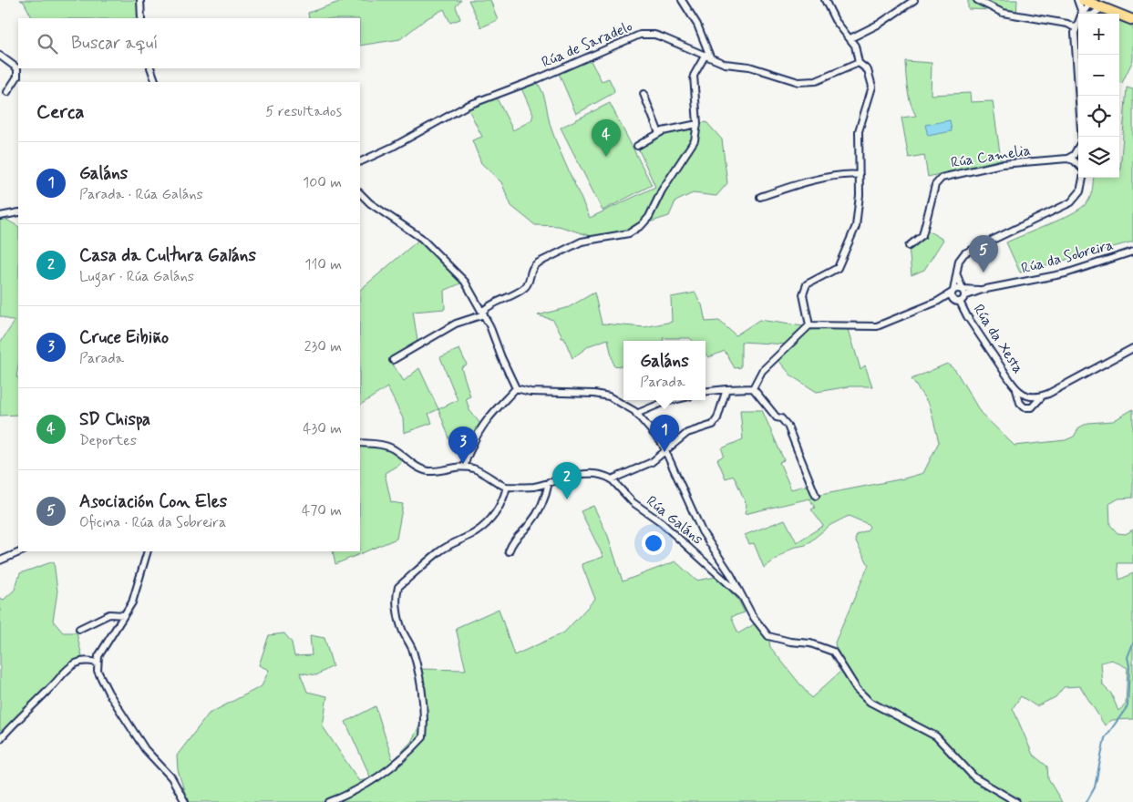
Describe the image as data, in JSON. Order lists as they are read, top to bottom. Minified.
{"streets":{"street":["Rúa de Saradelo","Rúa Camelia","Rúa da Sobreira","Rúa da Xesta","Rúa Galáns"]},"crossings":[["Rúa da Sobreira","Rúa da Xesta"]],"page":{"map_buttons":["+","−"],"search":"Buscar aquí","heading":["Cerca","5 resultados"],"pins":["4","5","1","3","2"],"list":[{"mark":"1","name":"Galáns","note":"Parada · Rúa Galáns","value":"100 m"},{"mark":"2","name":"Casa da Cultura Galáns","note":"Lugar · Rúa Galáns","value":"110 m"},{"mark":"3","name":"Cruce Eibiño","note":"Parada","value":"230 m"},{"mark":"4","name":"SD Chispa","note":"Deportes","value":"430 m"},{"mark":"5","name":"Asociación Con Eles","note":"Oficina · Rúa da Sobreira","value":"470 m"}],"popup":["Galáns","Parada"]}}
